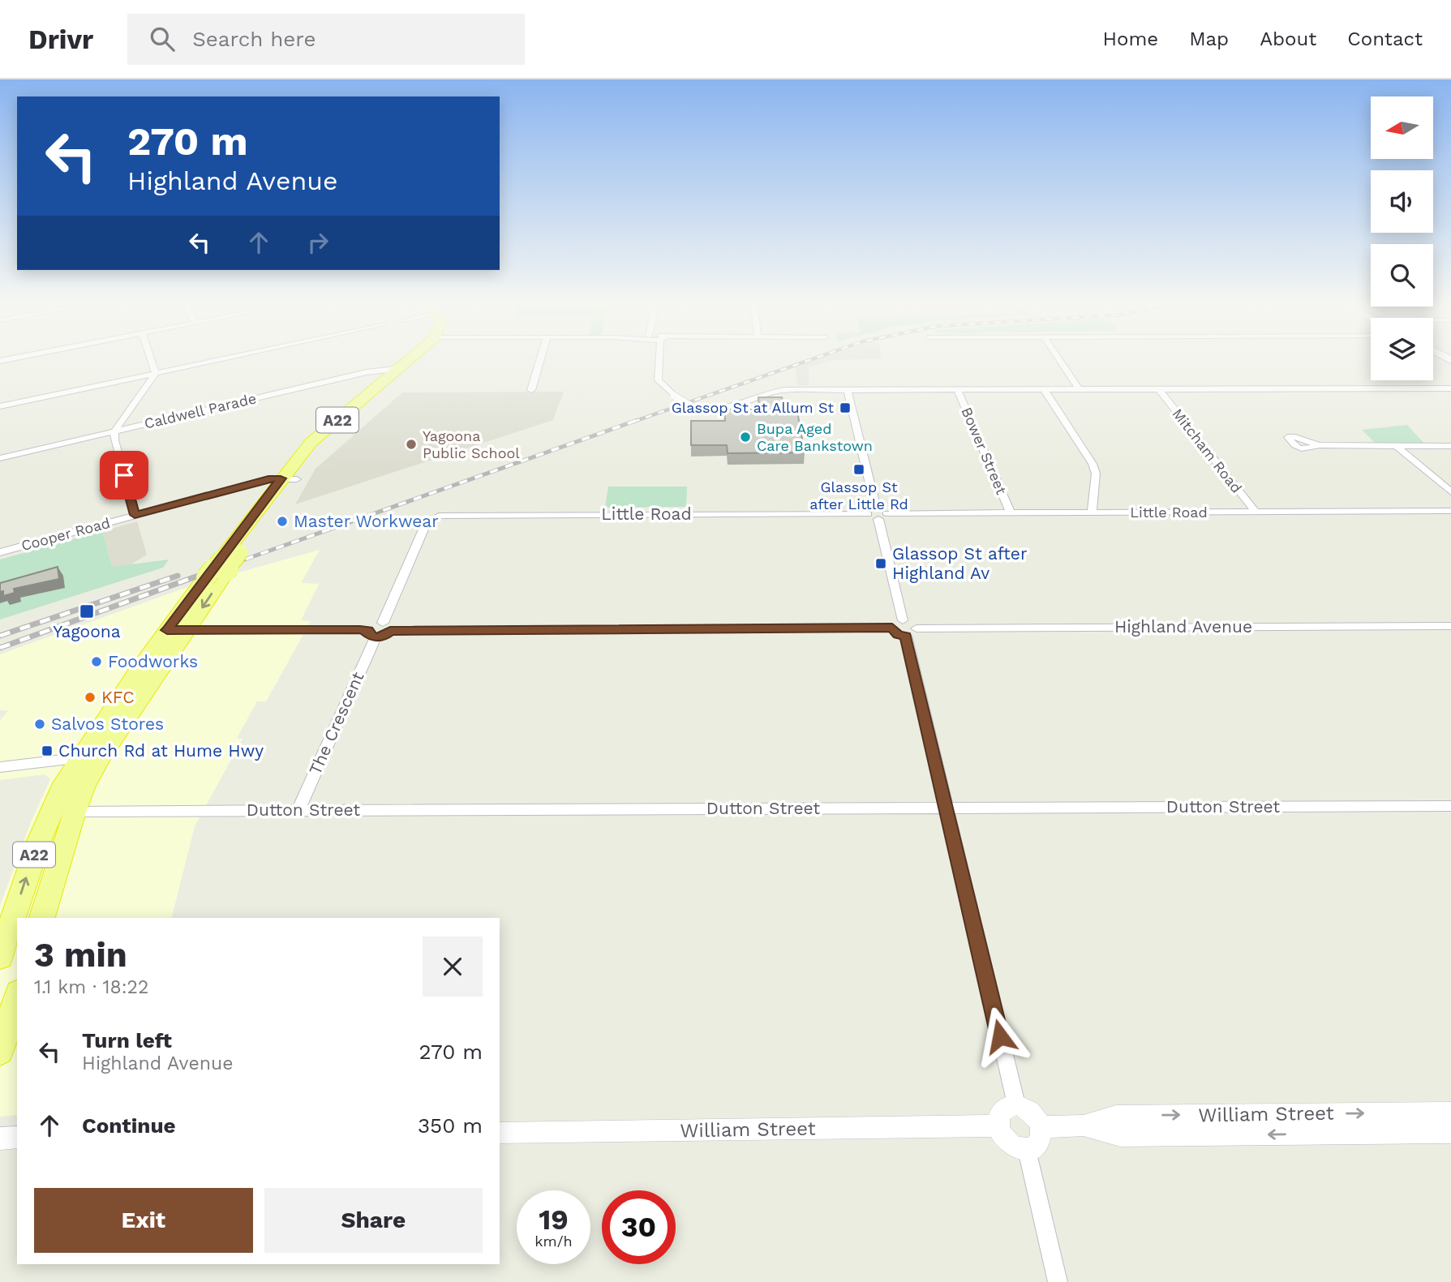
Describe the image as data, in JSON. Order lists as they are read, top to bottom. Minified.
{"streets":{"highway":["A22"],"street":["Caldwell Parade","Bower Street","Mitcham Road","Little Road","Cooper Road","Highland Avenue","The Crescent","Dutton Street","William Street"]},"crossings":[["Caldwell Parade","A22"],["A22","Cooper Road"],["A22","Dutton Street"],["Bower Street","Little Road"],["Mitcham Road","Little Road"],["The Crescent","Dutton Street"]],"places":{"transit":["Glassop St at Allum St","Glassop St after Little Rd","Glassop St after Highland Av","Yagoona","Church Rd at Hume Hwy"],"other":["Bupa Aged Care Bankstown","Yagoona Public School","Master Workwear","Foodworks","KFC","Salvos Stores"]},"north":"left","page":{"header":"Drivr","search":"Search here","nav":["Home","Map","About","Contact"],"turn":["270 m","Highland Avenue"],"heading":["3 min","1.1 km · 18:22"],"list":[{"name":"Turn left","note":"Highland Avenue","value":"270 m"},{"name":"Continue","value":"350 m"}],"buttons":["Exit","Share"],"speed":"19 km/h","limit":"30"}}
